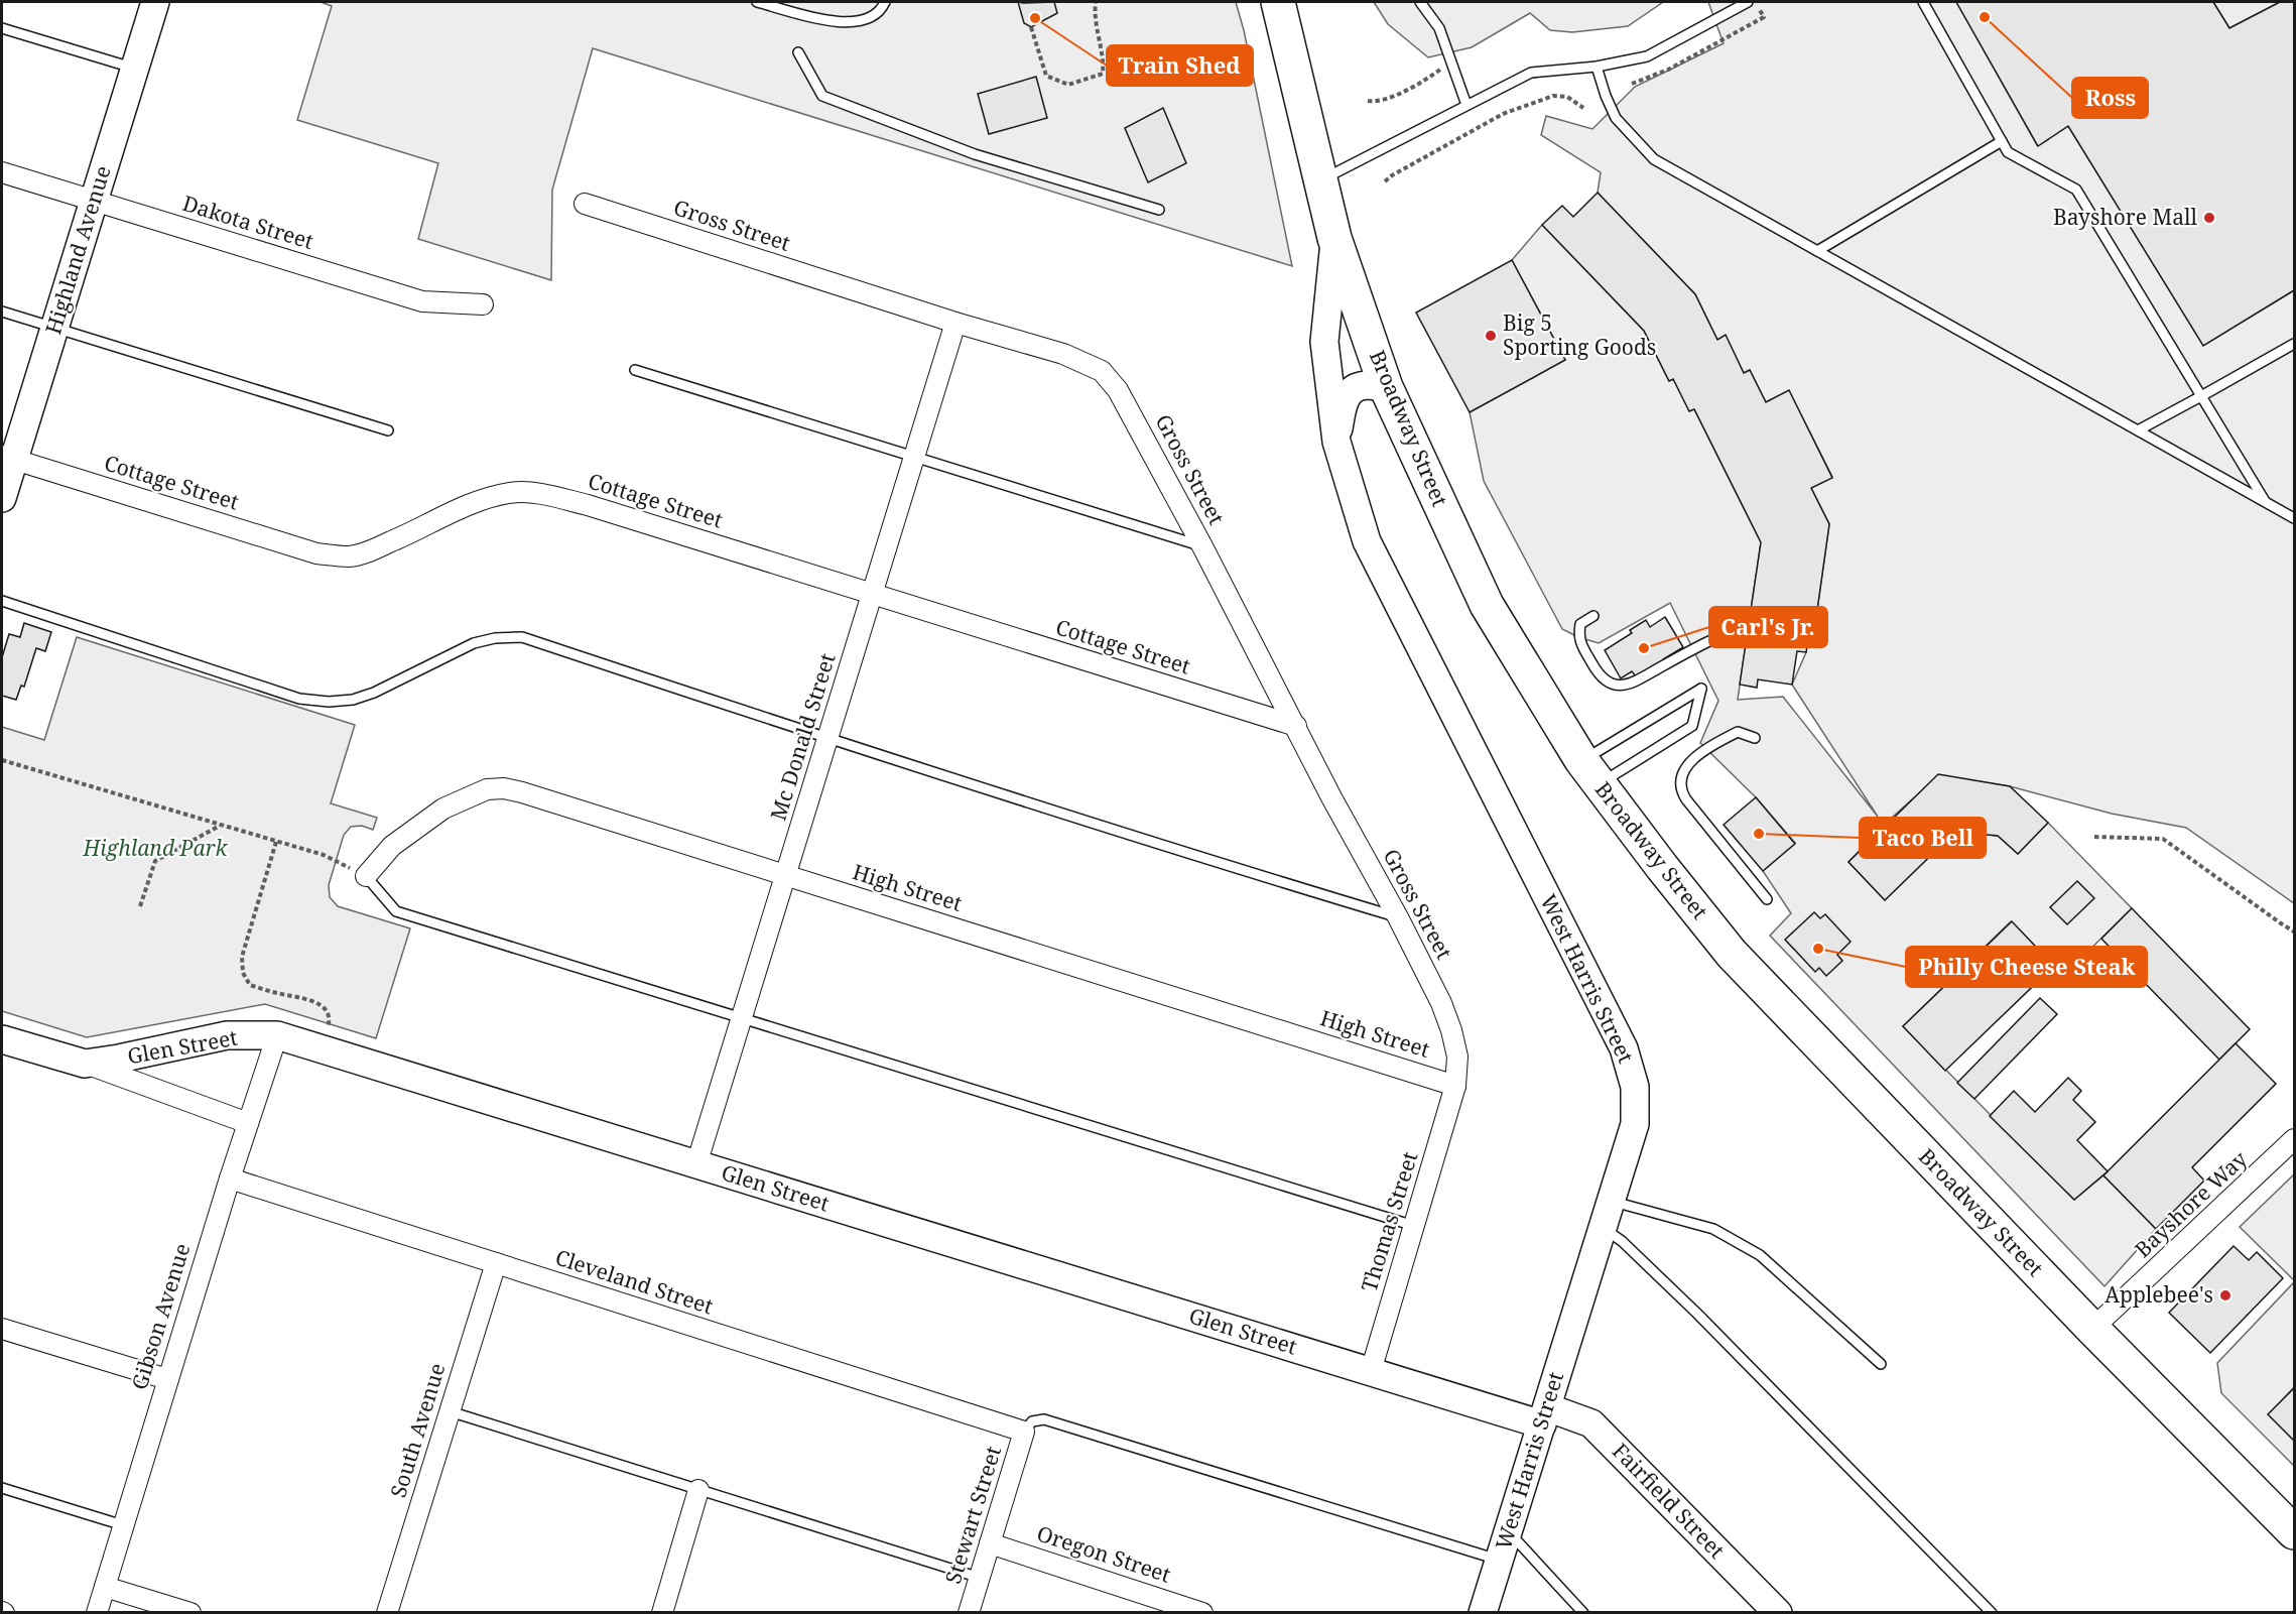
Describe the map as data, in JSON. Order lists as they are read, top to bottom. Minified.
{"streets":{"highway":["Broadway Street"],"street":["Dakota Street","Gross Street","Highland Avenue","Cottage Street","Mc Donald Street","High Street","West Harris Street","Glen Street","Bayshore Way","Thomas Street","Cleveland Street","Gibson Avenue","South Avenue","Fairfield Street","Stewart Street","Oregon Street"]},"crossings":[["Dakota Street","Highland Avenue"],["Gross Street","Cottage Street"],["Gross Street","Mc Donald Street"],["Gross Street","High Street"],["Gross Street","Thomas Street"],["Highland Avenue","Cottage Street"],["Broadway Street","West Harris Street"],["Broadway Street","Bayshore Way"],["Cottage Street","Mc Donald Street"],["Mc Donald Street","High Street"],["Mc Donald Street","Glen Street"],["High Street","Thomas Street"],["West Harris Street","Glen Street"],["West Harris Street","Fairfield Street"],["Glen Street","Thomas Street"],["Glen Street","Gibson Avenue"],["Glen Street","Fairfield Street"],["Cleveland Street","Gibson Avenue"],["Cleveland Street","South Avenue"],["Cleveland Street","Stewart Street"],["Stewart Street","Oregon Street"]],"parks":["Highland Park"],"places":["Ross","Train Shed","Bayshore Mall","Big 5 Sporting Goods","Carl's Jr.","Taco Bell","Philly Cheese Steak","Applebee's"]}
